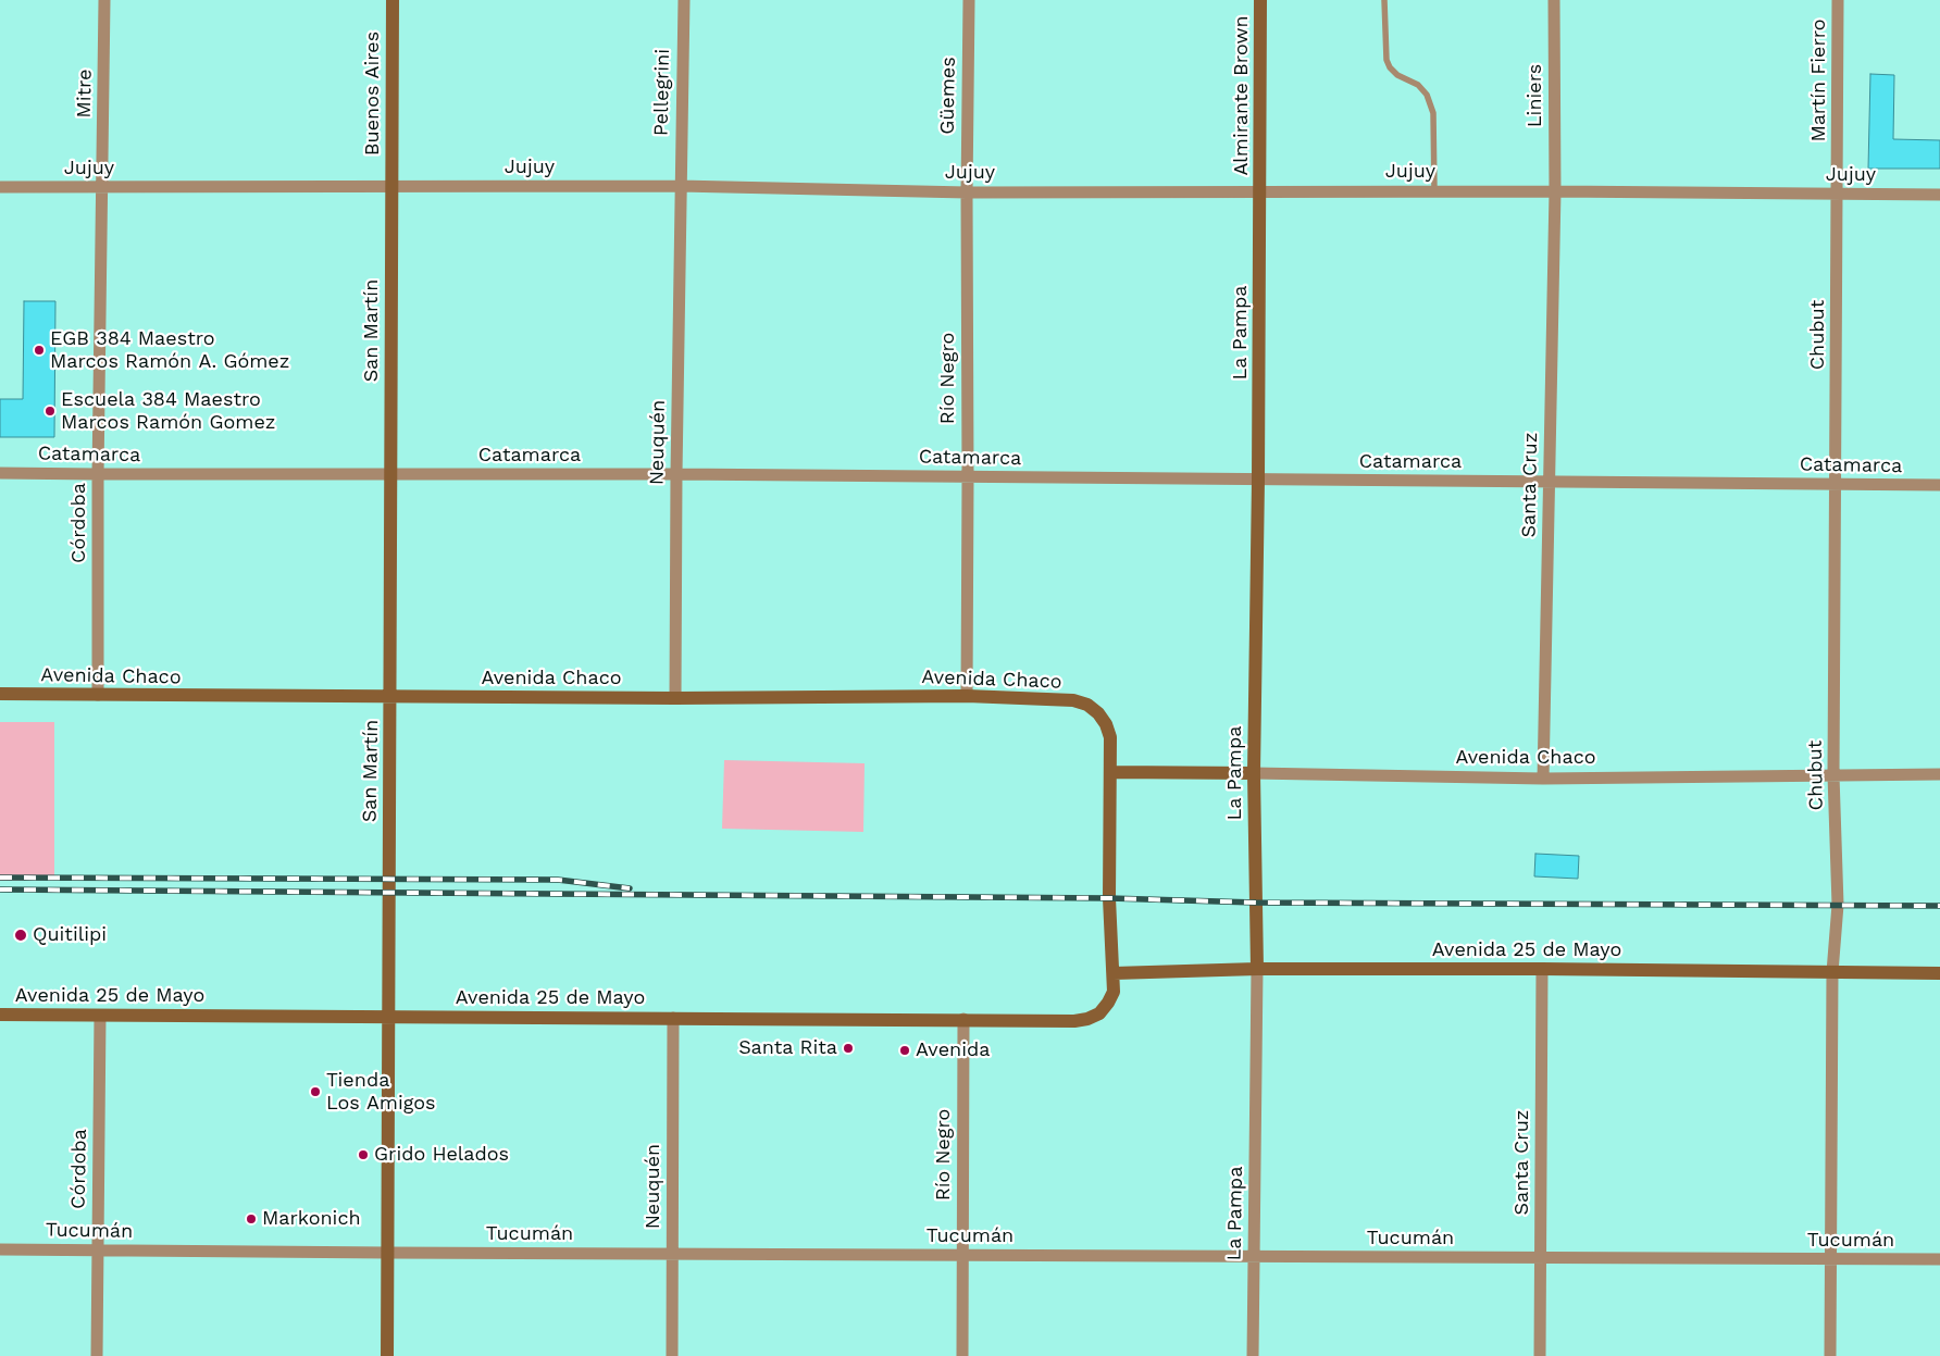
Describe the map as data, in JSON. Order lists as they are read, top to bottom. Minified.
{"streets":{"street":["Martín Fierro","Pellegrini","Mitre","Buenos Aires","Güemes","Almirante Brown","Liniers","Jujuy","San Martín","La Pampa","Chubut","Río Negro","Neuquén","Catamarca","Santa Cruz","Córdoba","Avenida Chaco","Avenida 25 de Mayo","Tucumán"]},"crossings":[["Martín Fierro","Jujuy"],["Martín Fierro","Chubut"],["Pellegrini","Jujuy"],["Pellegrini","Neuquén"],["Mitre","Jujuy"],["Mitre","Córdoba"],["Buenos Aires","Jujuy"],["Buenos Aires","San Martín"],["Güemes","Jujuy"],["Güemes","Río Negro"],["Almirante Brown","Jujuy"],["Almirante Brown","La Pampa"],["Liniers","Jujuy"],["Liniers","Santa Cruz"],["Jujuy","San Martín"],["Jujuy","La Pampa"],["Jujuy","Chubut"],["Jujuy","Río Negro"],["Jujuy","Neuquén"],["Jujuy","Santa Cruz"],["Jujuy","Córdoba"],["San Martín","Catamarca"],["San Martín","Avenida Chaco"],["San Martín","Avenida 25 de Mayo"],["San Martín","Tucumán"],["La Pampa","Catamarca"],["La Pampa","Avenida Chaco"],["La Pampa","Avenida 25 de Mayo"],["La Pampa","Tucumán"],["Chubut","Catamarca"],["Chubut","Avenida Chaco"],["Chubut","Avenida 25 de Mayo"],["Chubut","Tucumán"],["Río Negro","Catamarca"],["Río Negro","Avenida Chaco"],["Río Negro","Avenida 25 de Mayo"],["Río Negro","Tucumán"],["Neuquén","Catamarca"],["Neuquén","Avenida Chaco"],["Neuquén","Avenida 25 de Mayo"],["Neuquén","Tucumán"],["Catamarca","Santa Cruz"],["Catamarca","Córdoba"],["Santa Cruz","Avenida Chaco"],["Santa Cruz","Avenida 25 de Mayo"],["Santa Cruz","Tucumán"],["Córdoba","Avenida Chaco"],["Córdoba","Avenida 25 de Mayo"],["Córdoba","Tucumán"]],"places":["EGB 384 Maestro Marcos Ramón A. Gómez","Escuela 384 Maestro Marcos Ramón Gomez","Quitilipi","Santa Rita","Avenida","Tienda Los Amigos","Grido Helados","Markonich"]}
